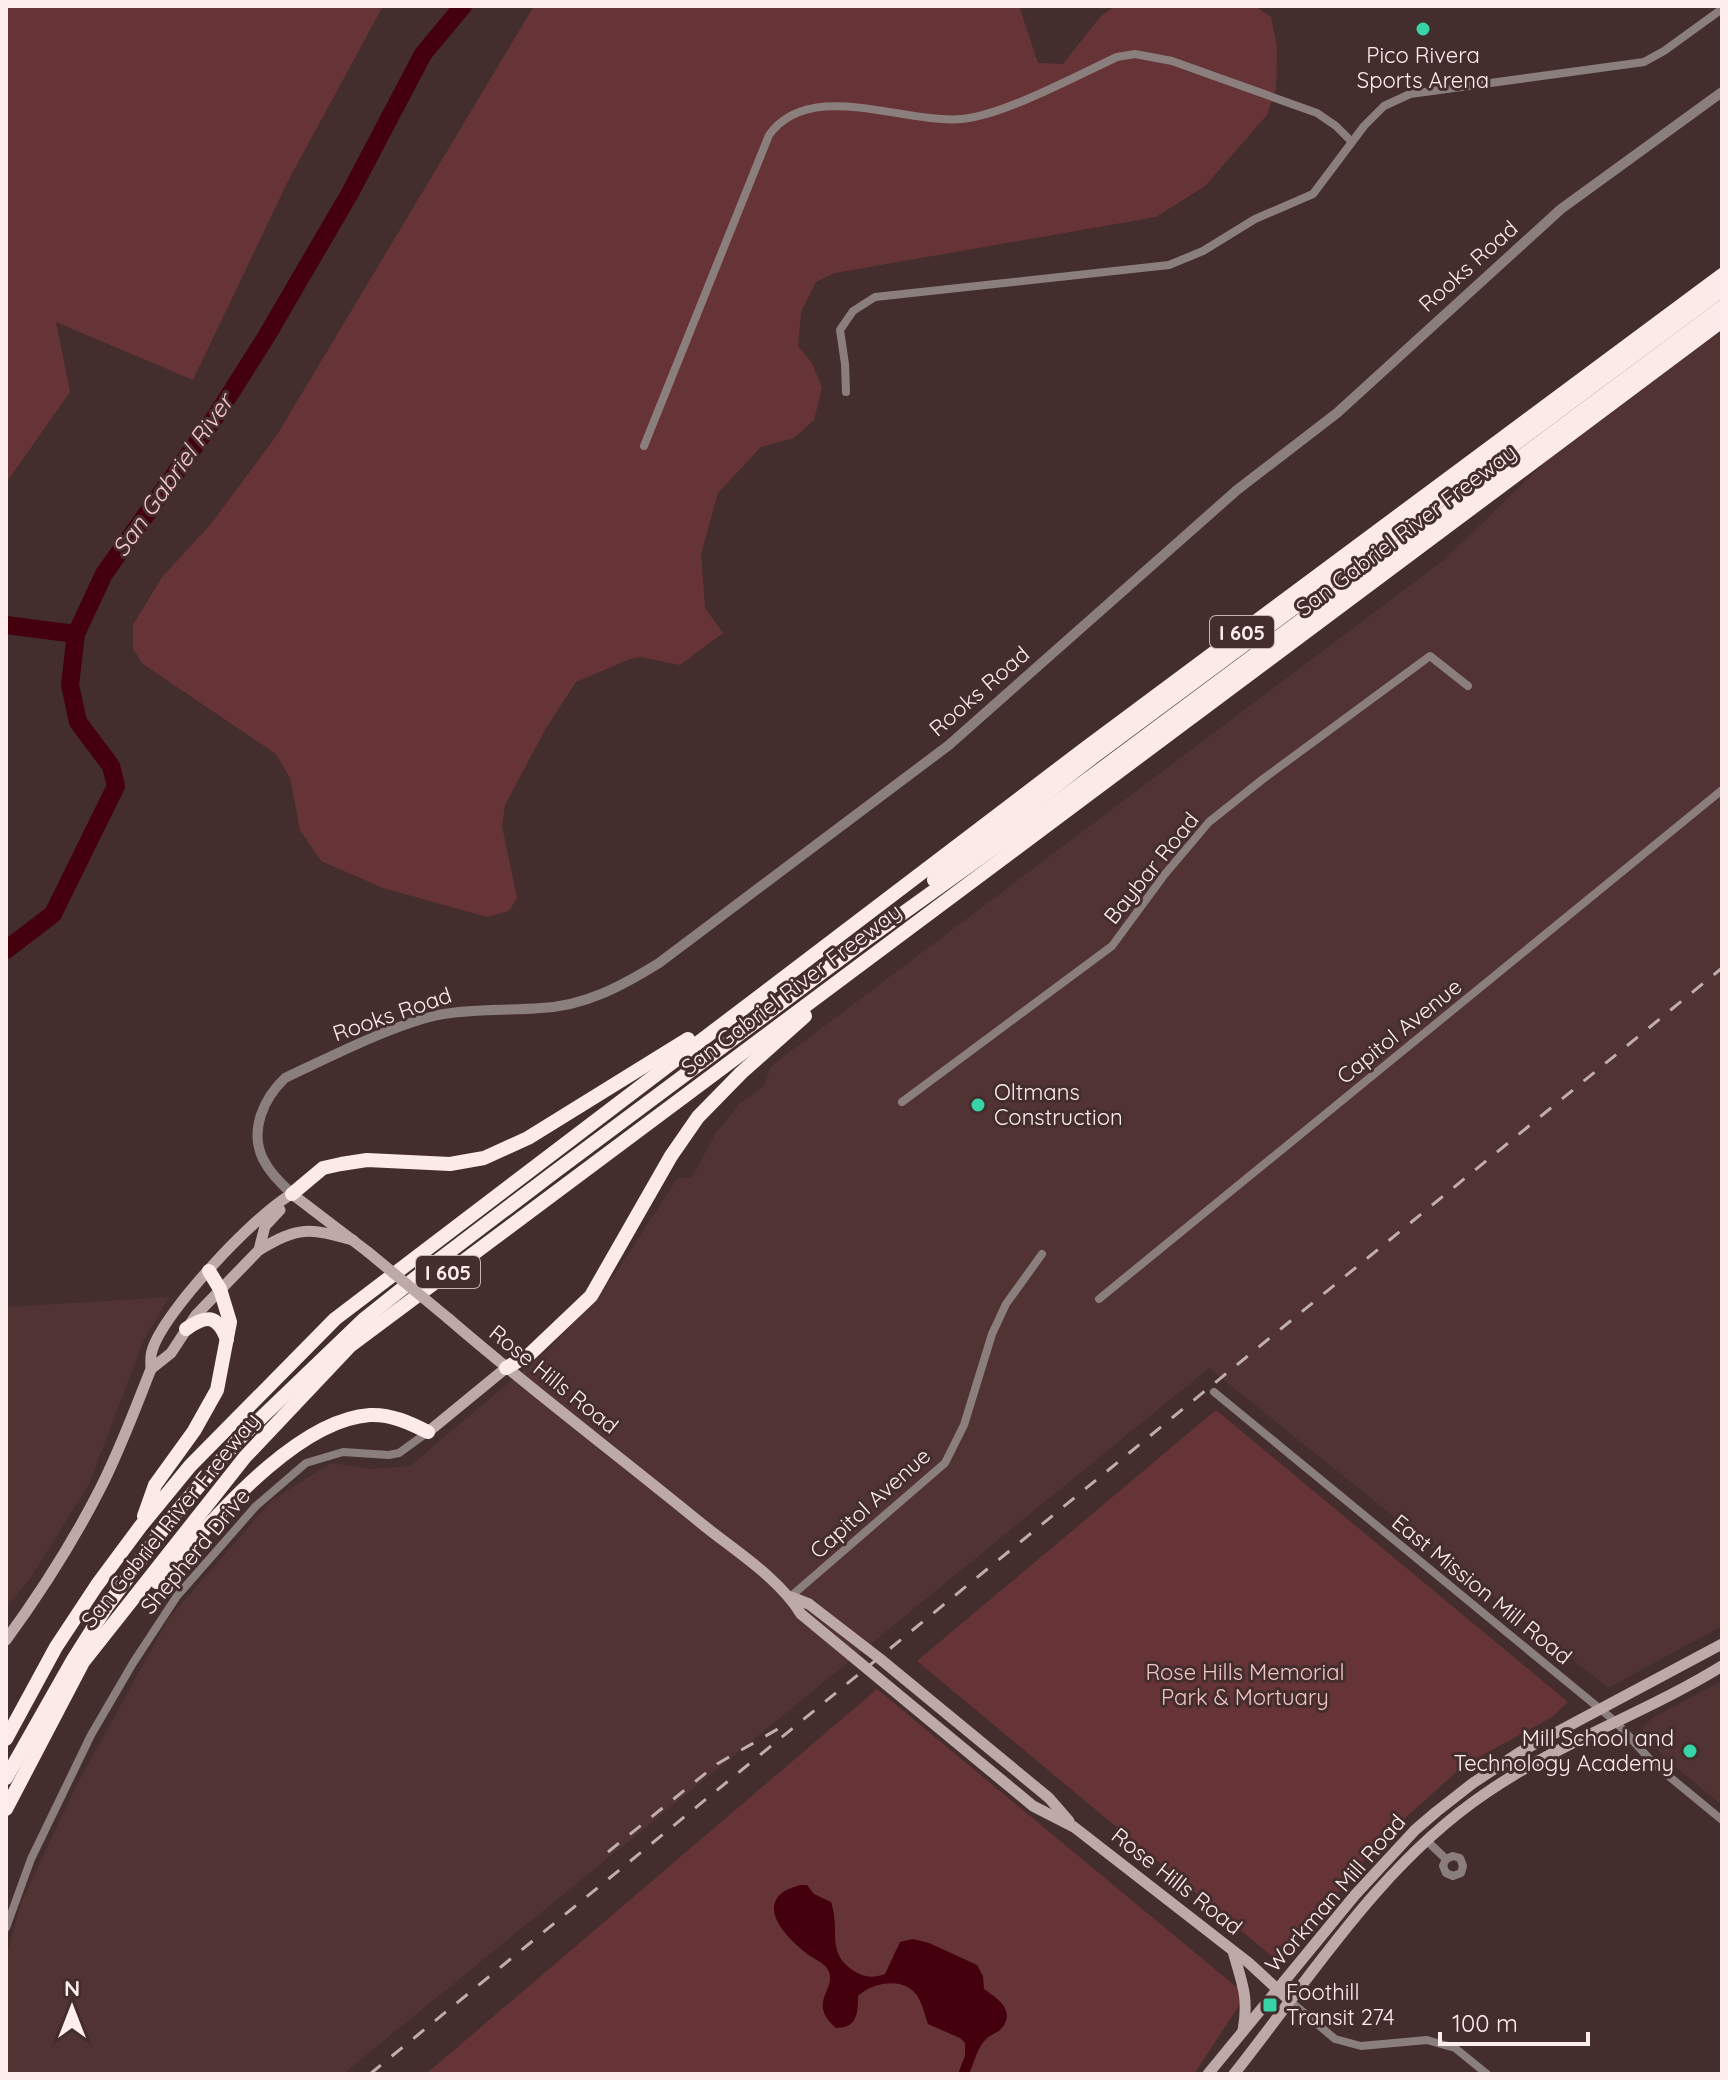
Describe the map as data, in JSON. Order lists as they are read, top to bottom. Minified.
{"streets":{"highway":["San Gabriel River Freeway","I 605"],"main road":["Rose Hills Road","Shepherd Drive","Workman Mill Road"],"street":["Rooks Road","Baybar Road","Capitol Avenue","East Mission Mill Road"]},"crossings":[["Rooks Road","Rose Hills Road"],["Capitol Avenue","Rose Hills Road"],["Rose Hills Road","Shepherd Drive"],["Rose Hills Road","Workman Mill Road"],["East Mission Mill Road","Workman Mill Road"]],"water":["San Gabriel River"],"parks":["Rose Hills Memorial Park & Mortuary"],"places":{"other":["Pico Rivera Sports Arena","Oltmans Construction","Mill School and Technology Academy"],"transit":["Foothill Transit 274"]},"scale_bar":"100 m","north":"top"}
